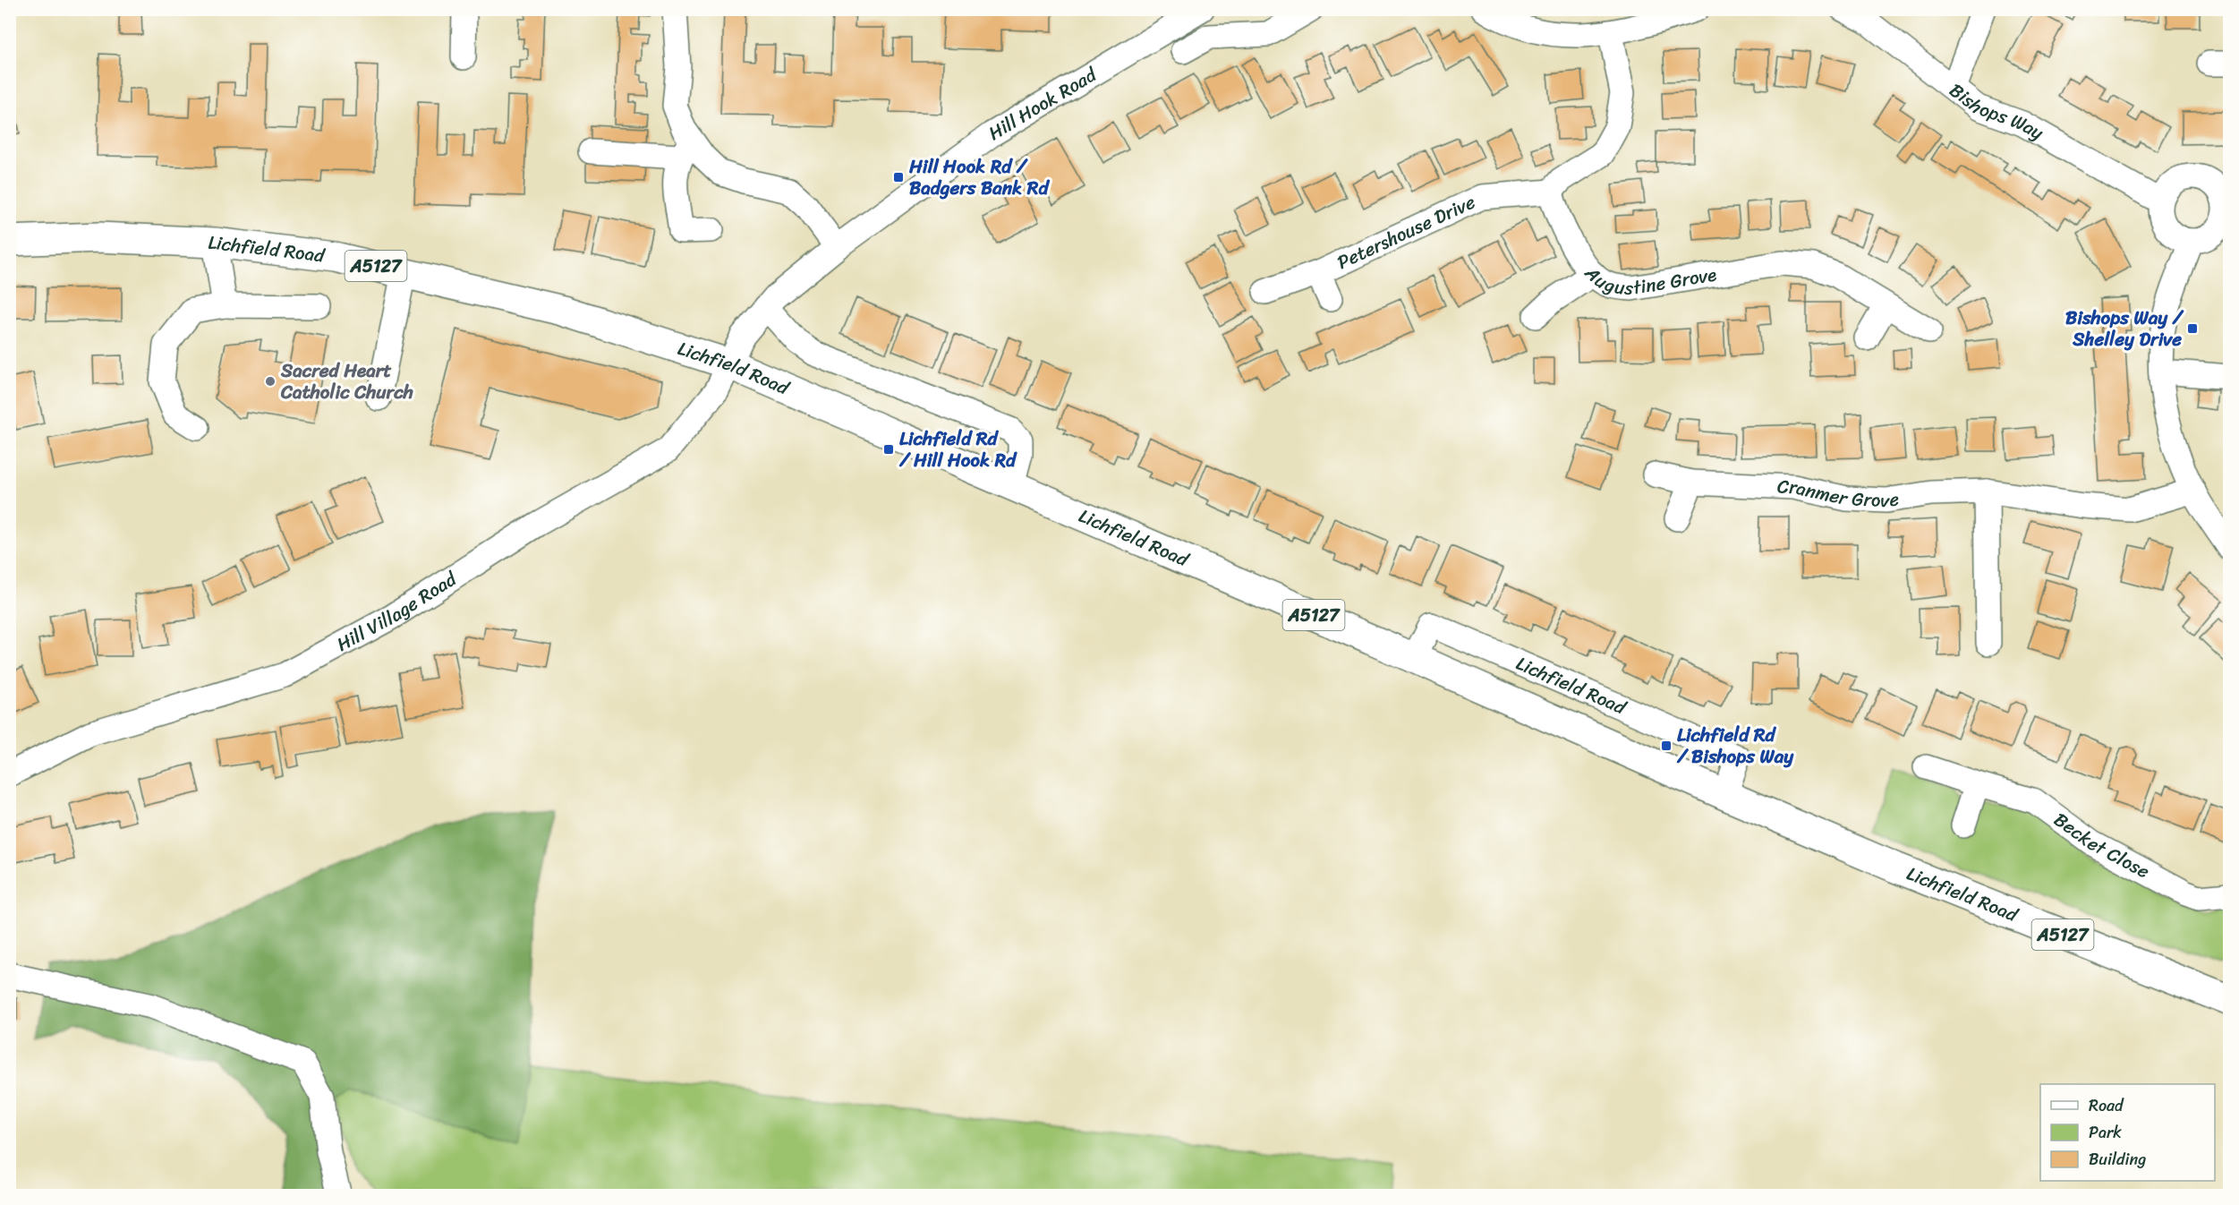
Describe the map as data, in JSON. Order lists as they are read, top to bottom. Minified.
{"streets":{"main road":["Lichfield Road","A5127"],"street":["Hill Hook Road","Bishops Way","Petershouse Drive","Augustine Grove","Cranmer Grove","Hill Village Road","Becket Close"]},"crossings":[["Hill Hook Road","Lichfield Road"],["Hill Hook Road","Hill Village Road"],["Petershouse Drive","Augustine Grove"],["Lichfield Road","Hill Village Road"]],"places":{"transit":["Hill Hook Rd / Badgers Bank Rd","Bishops Way / Shelley Drive","Lichfield Rd / Hill Hook Rd","Lichfield Rd / Bishops Way"],"other":["Sacred Heart Catholic Church"]},"legend":["Road","Park","Building"]}
